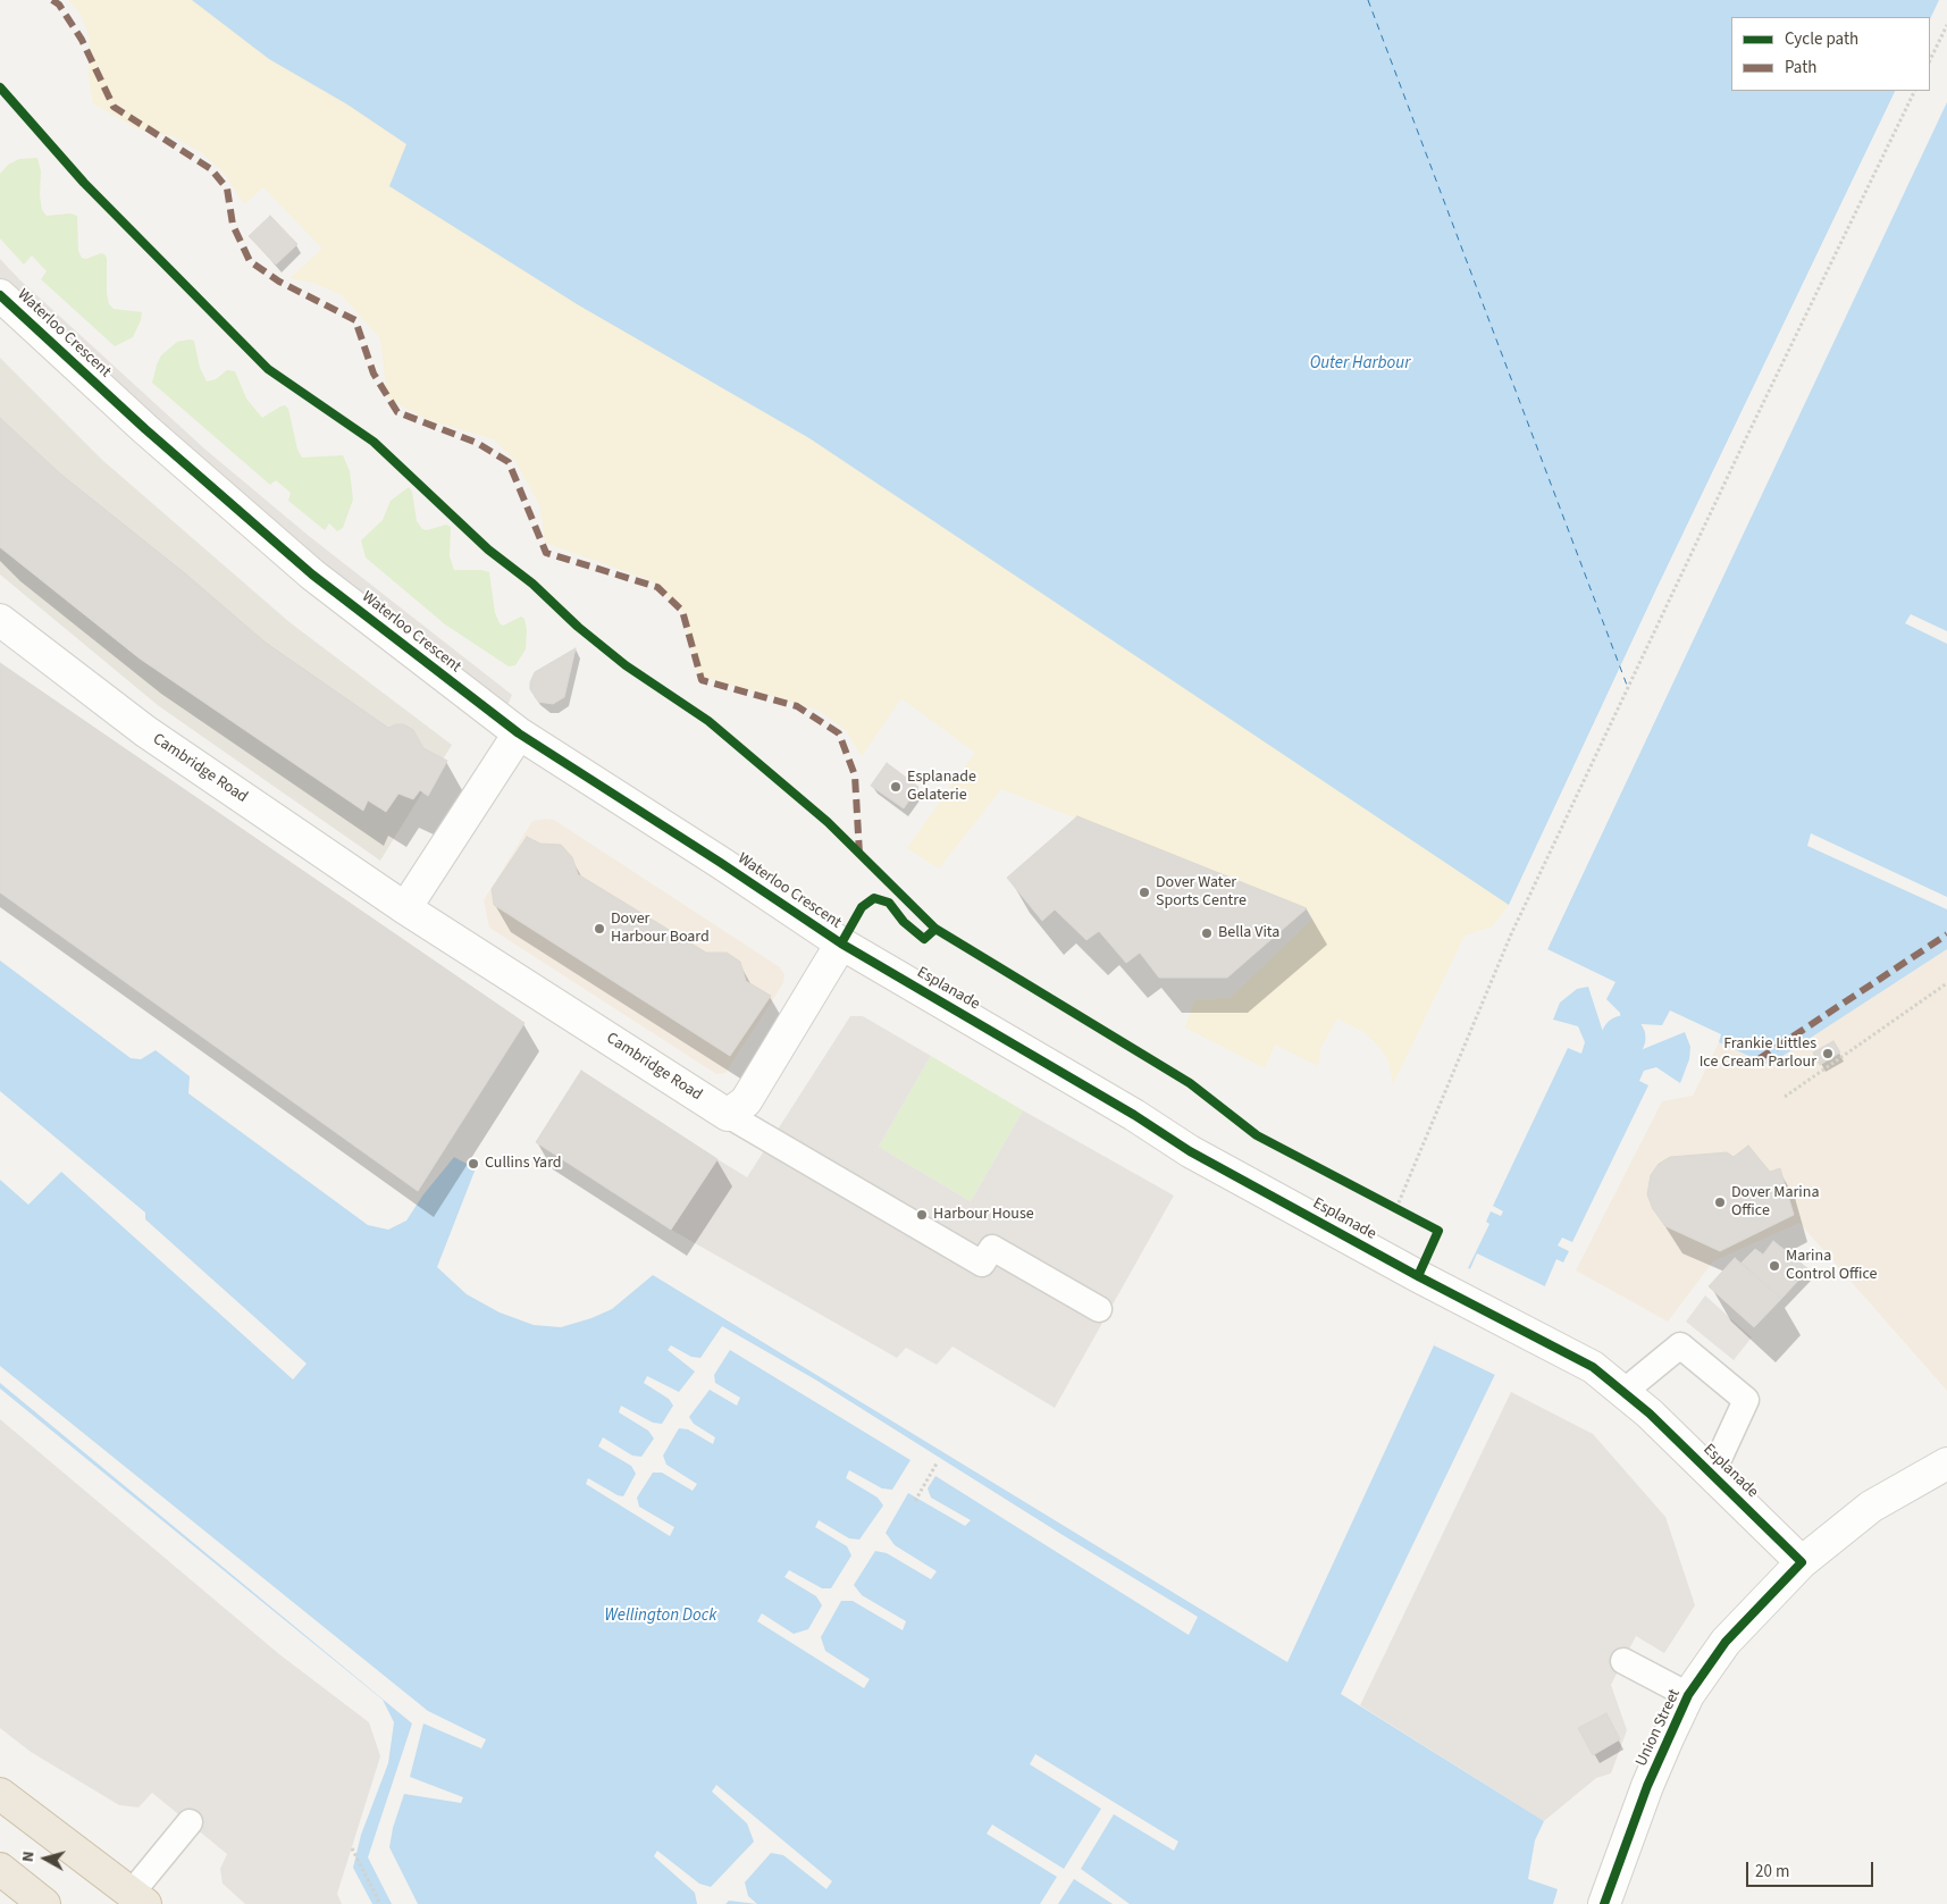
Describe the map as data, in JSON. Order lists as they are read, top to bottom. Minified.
{"streets":{"street":["Waterloo Crescent","Cambridge Road","Esplanade","Union Street"]},"crossings":[["Waterloo Crescent","Esplanade"],["Esplanade","Union Street"]],"water":["Outer Harbour","Wellington Dock"],"places":["Esplanade Gelaterie","Dover Water Sports Centre","Dover Harbour Board","Bella Vita","Frankie Littles Ice Cream Parlour","Cullins Yard","Dover Marina Office","Harbour House","Marina Control Office"],"legend":["Cycle path","Path"],"scale_bar":"20 m","north":"left"}
